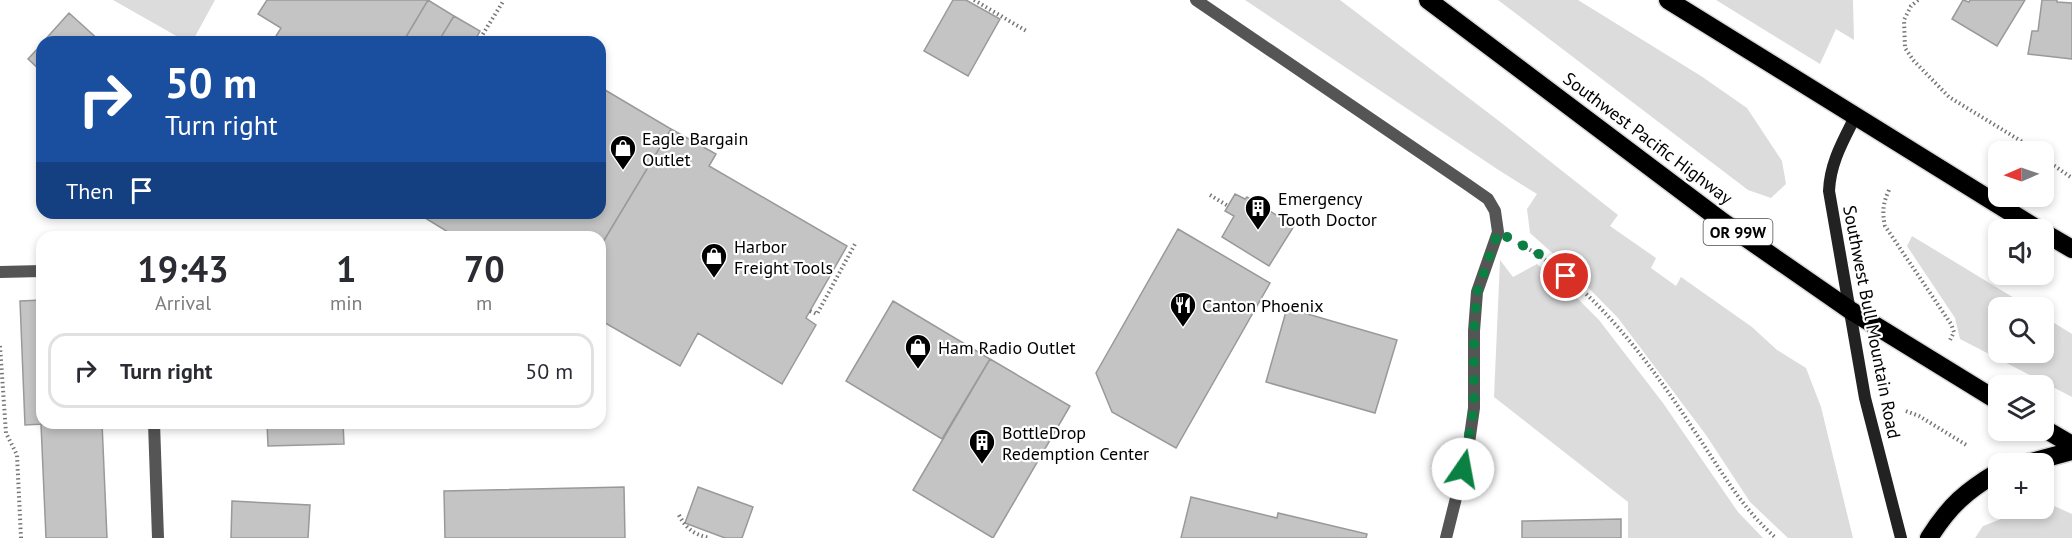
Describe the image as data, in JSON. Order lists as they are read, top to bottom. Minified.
{"streets":{"highway":["Southwest Pacific Highway","OR 99W"],"main road":["Southwest Bull Mountain Road"]},"crossings":[["Southwest Pacific Highway","Southwest Bull Mountain Road"]],"places":{"shop":["Eagle Bargain Outlet","Harbor Freight Tools","Ham Radio Outlet"],"building":["Emergency Tooth Doctor","BottleDrop Redemption Center"],"restaurant":["Canton Phoenix"]},"north":"left","page":{"turn":["50 m","Turn right"],"map_buttons":"+","then":"Then","eta":["19:43","Arrival","1","min","70","m"],"list":[{"name":"Turn right","value":"50 m"}]}}
